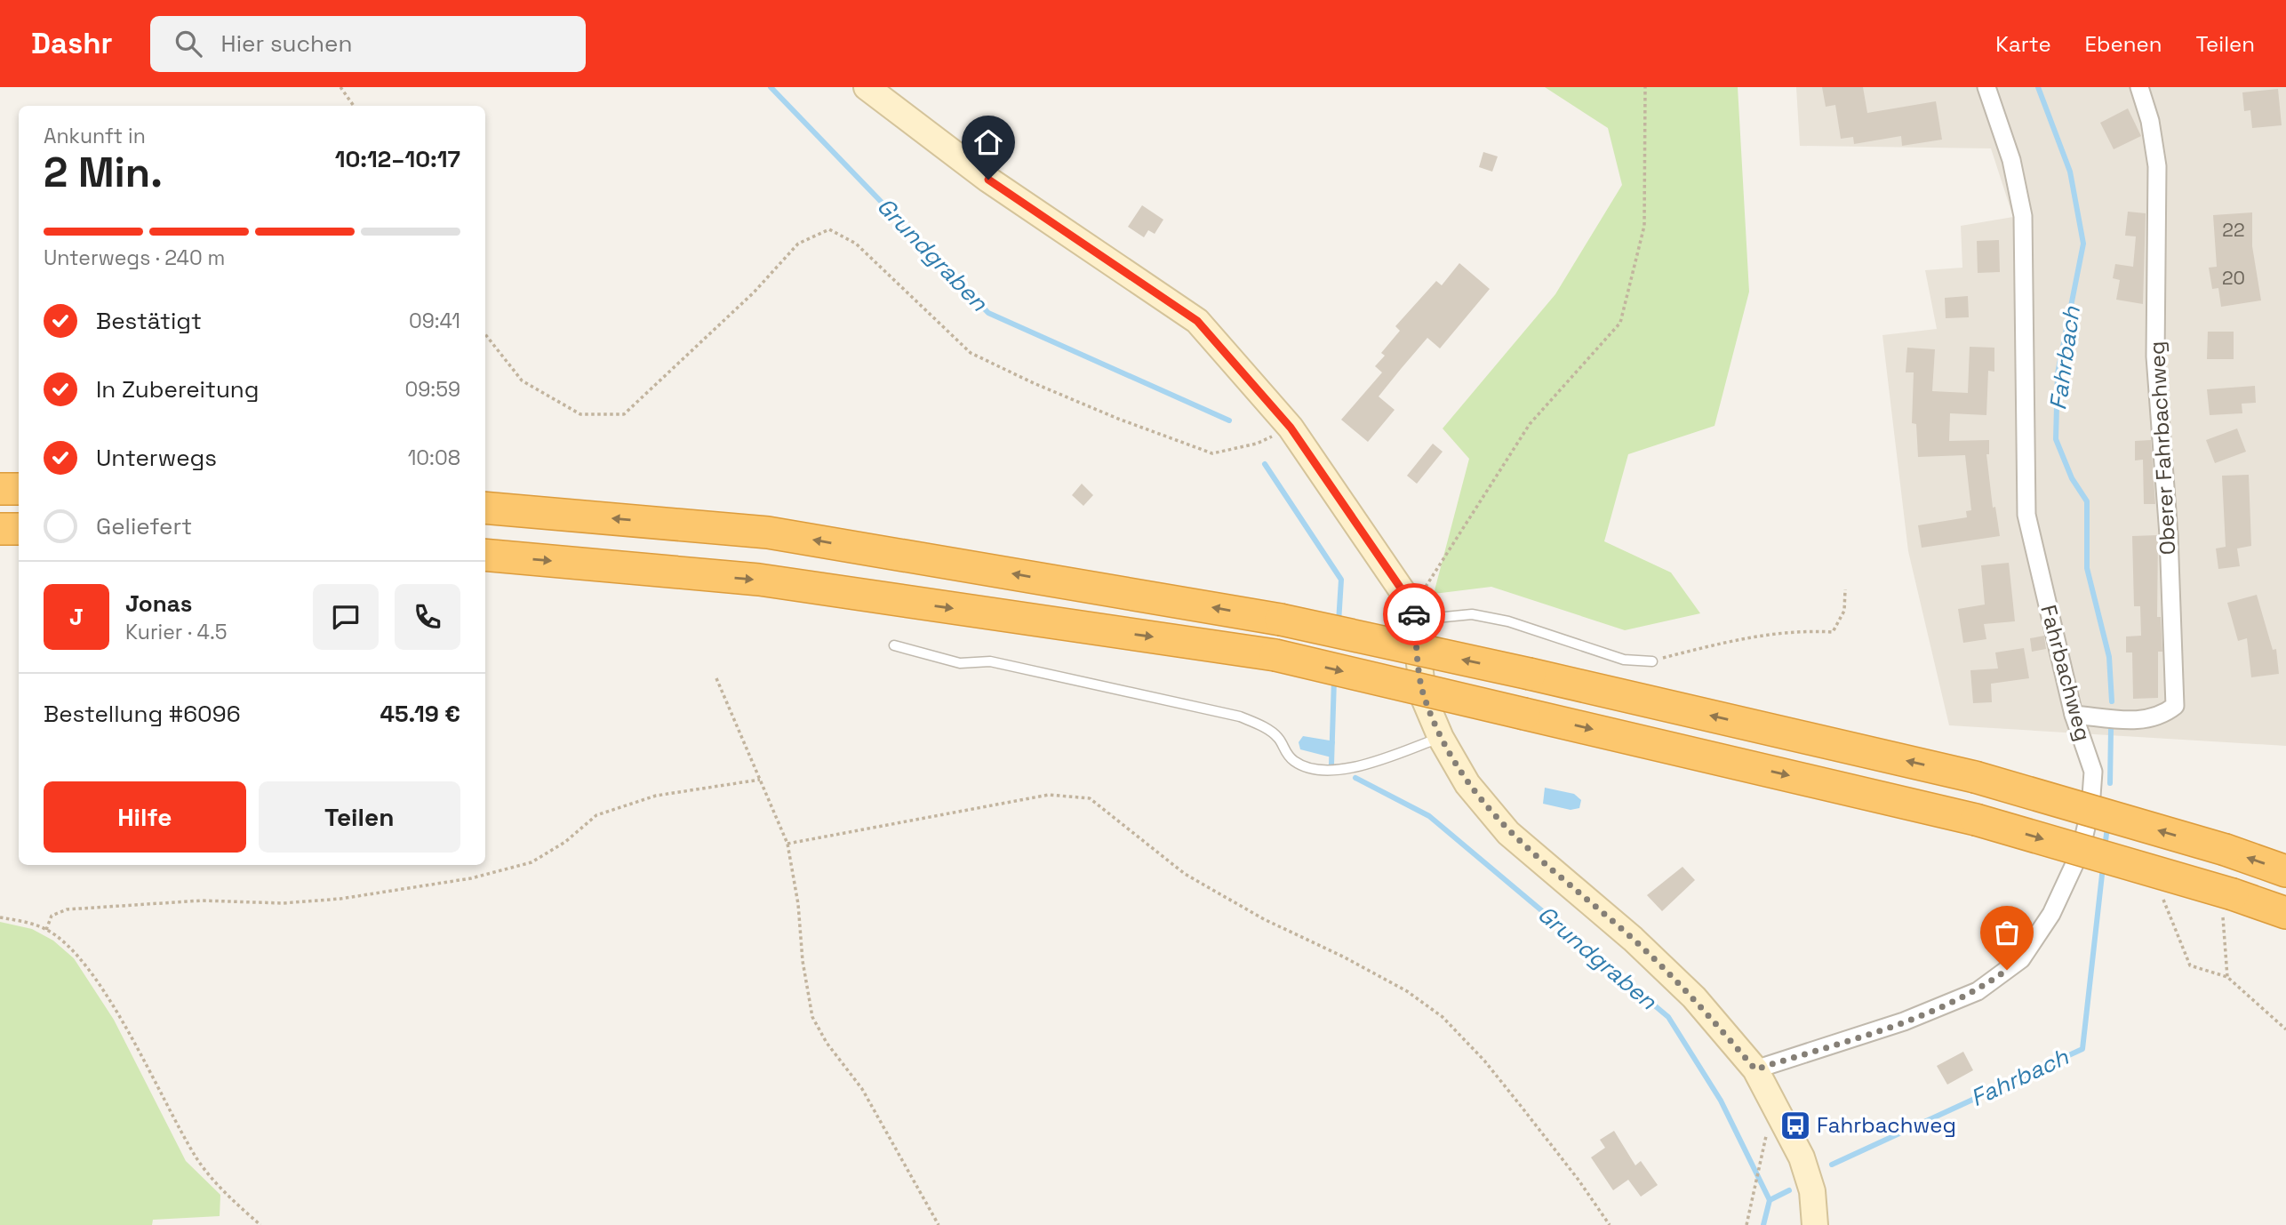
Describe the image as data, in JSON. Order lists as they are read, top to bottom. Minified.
{"streets":{"street":["Oberer Fahrbachweg","Fahrbachweg"]},"crossings":[["Oberer Fahrbachweg","Fahrbachweg"]],"water":["Grundgraben","Fahrbach"],"places":{"bus stop":["Fahrbachweg"]},"house_numbers":["22","20"],"page":{"header":"Dashr","search":"Hier suchen","nav":["Karte","Ebenen","Teilen"],"heading":["2 Min.","Ankunft in","10:12–10:17"],"panel":["Jonas","Kurier · 4.5","Bestellung #6096","45.19 €"],"bar":"Unterwegs · 240 m","list":[["Bestätigt","09:41"],["In Zubereitung","09:59"],["Unterwegs","10:08"],"Geliefert"],"round":"J","buttons":["Hilfe","Teilen"]}}
